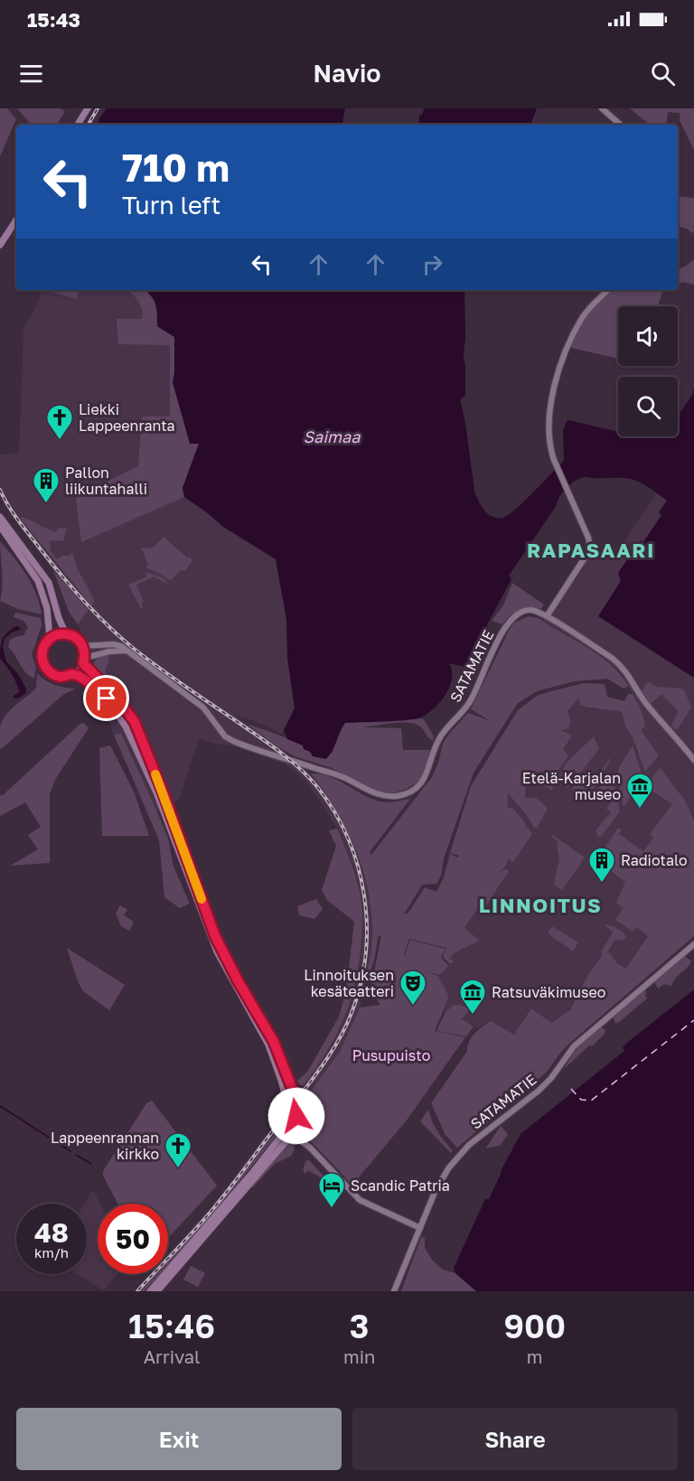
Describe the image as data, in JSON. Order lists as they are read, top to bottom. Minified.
{"streets":{"street":["SATAMATIE"]},"districts":["RAPASAARI","LINNOITUS"],"water":["Saimaa"],"parks":["Pusupuisto"],"places":{"church":["Liekki Lappeenranta","Lappeenrannan kirkko"],"building":["Pallon liikuntahalli","Radiotalo"],"museum":["Etelä-Karjalan museo","Ratsuväkimuseo"],"theatre":["Linnoituksen kesäteatteri"],"hotel":["Scandic Patria"]},"page":{"status":"15:43","header":"Navio","turn":["710 m","Turn left"],"speed":"48 km/h","limit":"50","eta":["15:46","Arrival","3","min","900","m"],"buttons":["Exit","Share"]}}
